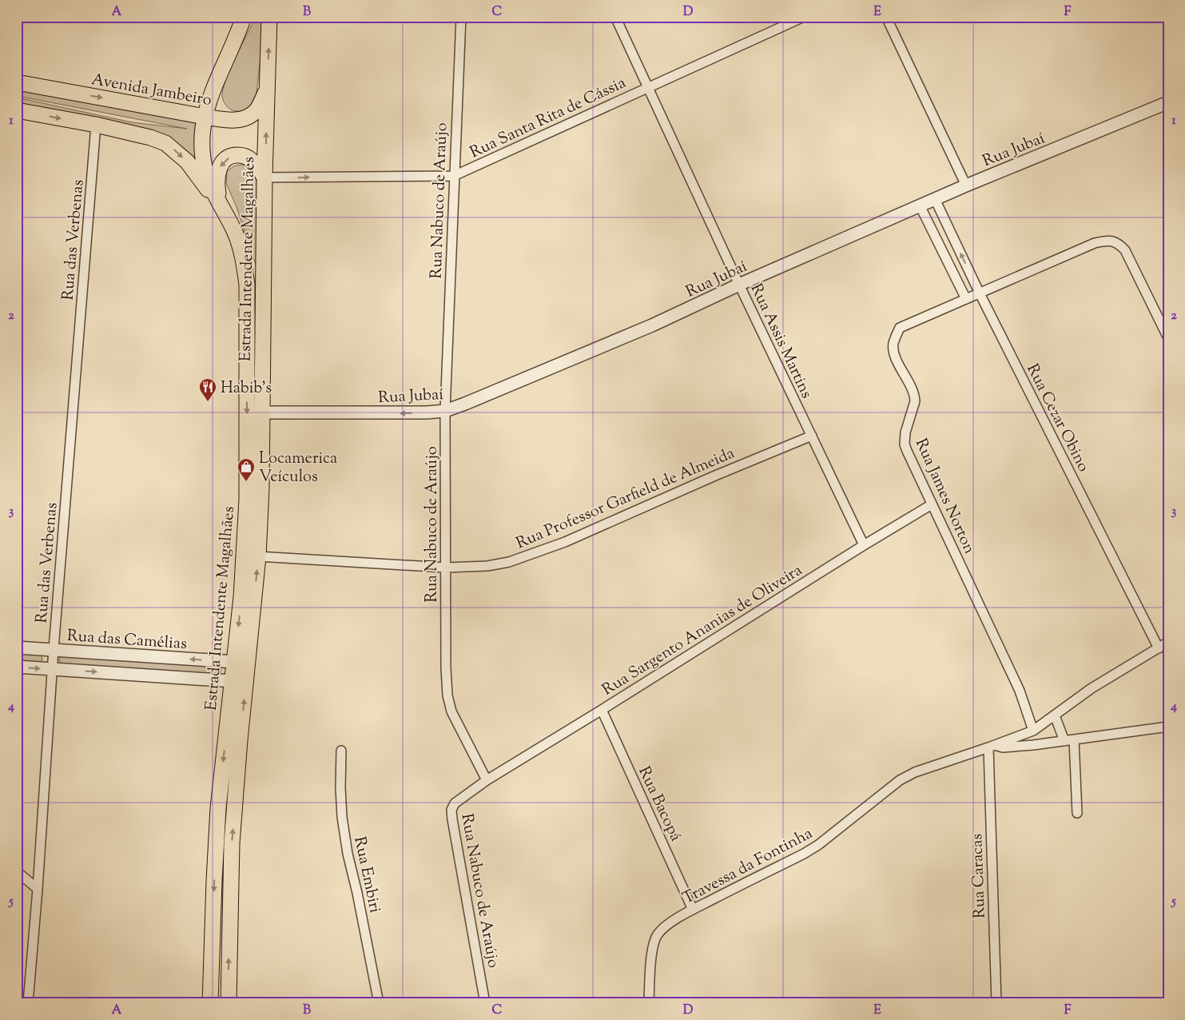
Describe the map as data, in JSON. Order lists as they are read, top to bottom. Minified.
{"streets":{"main road":["Avenida Jambeiro","Estrada Intendente Magalhães"],"street":["Rua Santa Rita de Cássia","Rua Jubaí","Rua Nabuco de Araújo","Rua das Verbenas","Rua Assis Martins","Rua Cezar Obino","Rua James Norton","Rua Professor Garfield de Almeida","Rua Sargento Ananias de Oliveira","Rua das Camélias","Rua Bacopá","Travessa da Fontinha","Rua Embiri","Rua Caracas"]},"crossings":[["Avenida Jambeiro","Estrada Intendente Magalhães"],["Rua Santa Rita de Cássia","Rua Nabuco de Araújo"],["Rua Santa Rita de Cássia","Estrada Intendente Magalhães"],["Rua Santa Rita de Cássia","Rua Assis Martins"],["Rua Jubaí","Rua Nabuco de Araújo"],["Rua Jubaí","Estrada Intendente Magalhães"],["Rua Jubaí","Rua Assis Martins"],["Rua Jubaí","Rua Cezar Obino"],["Rua Nabuco de Araújo","Rua Professor Garfield de Almeida"],["Rua Nabuco de Araújo","Rua Sargento Ananias de Oliveira"],["Rua das Verbenas","Rua das Camélias"],["Estrada Intendente Magalhães","Rua Professor Garfield de Almeida"],["Estrada Intendente Magalhães","Rua das Camélias"],["Rua Assis Martins","Rua Professor Garfield de Almeida"],["Rua Assis Martins","Rua Sargento Ananias de Oliveira"],["Rua Cezar Obino","Rua James Norton"],["Rua Cezar Obino","Travessa da Fontinha"],["Rua James Norton","Rua Sargento Ananias de Oliveira"],["Rua James Norton","Travessa da Fontinha"],["Rua Sargento Ananias de Oliveira","Rua Bacopá"],["Rua Bacopá","Travessa da Fontinha"],["Travessa da Fontinha","Rua Caracas"]],"places":{"restaurant":["Habib's"],"shop":["Locamerica Veículos"]},"grid":{"columns":["A","B","C","D","E","F"],"rows":["1","2","3","4","5"]}}
